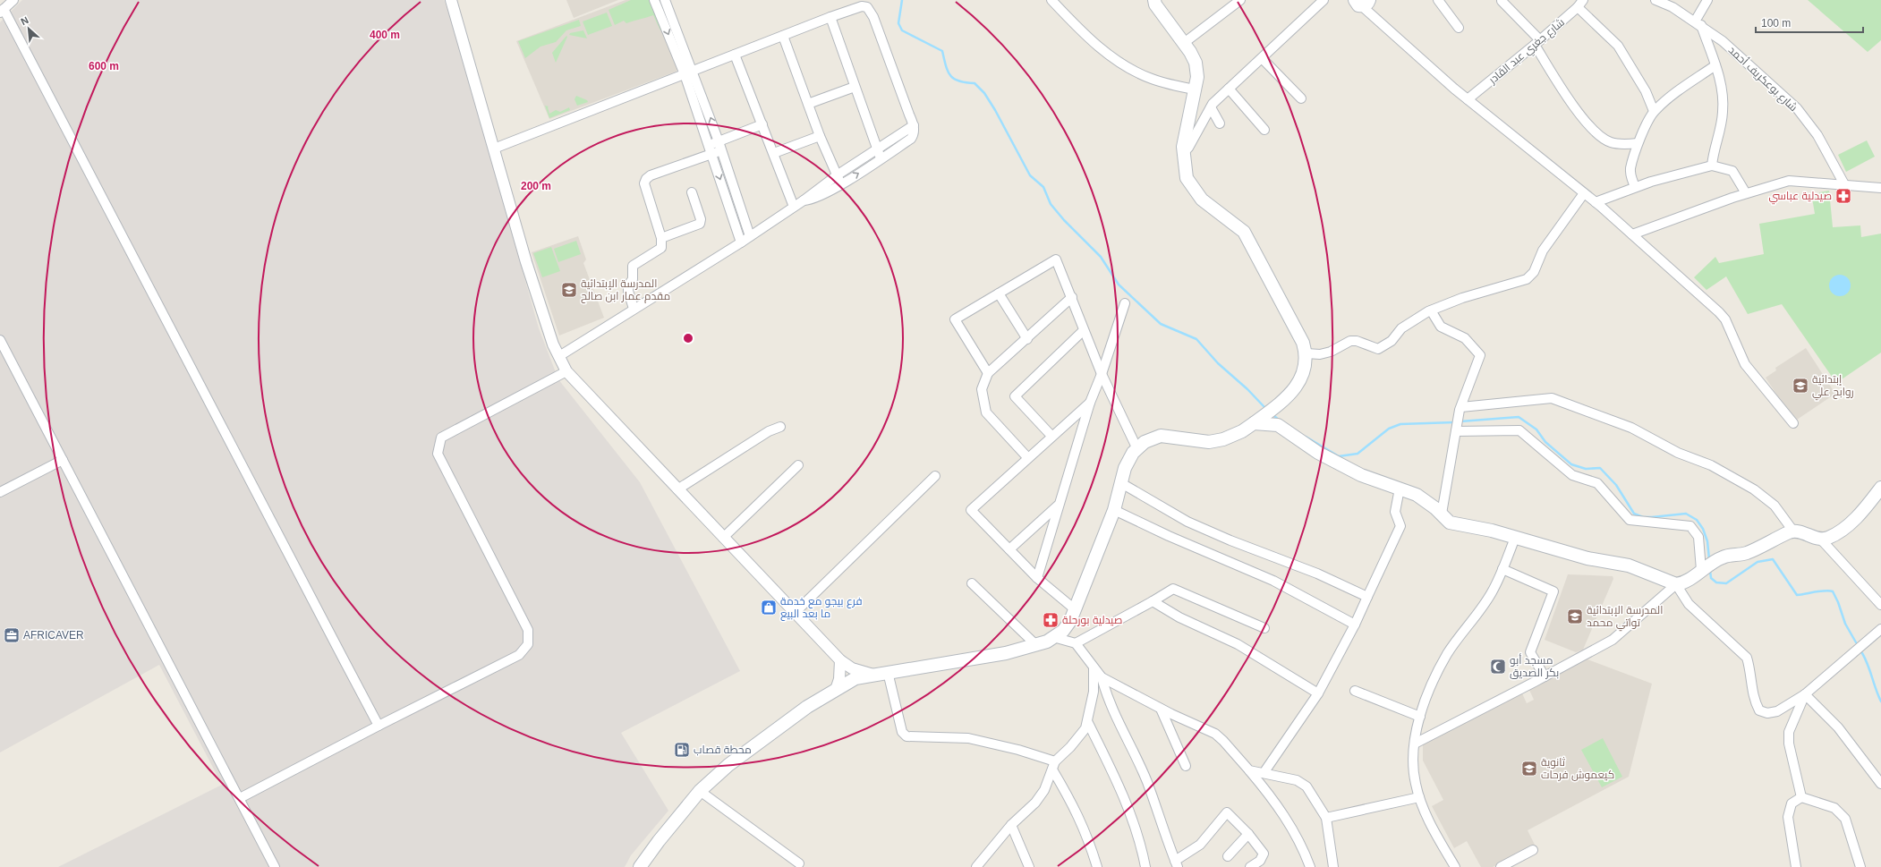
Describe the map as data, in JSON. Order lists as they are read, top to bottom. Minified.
{"streets":{"street":["شارع جغري عبد القادر","شارع بوعكريف أحمد"]},"places":{"pharmacy":["صيدلية عباسي","صيدلية بورحلة"],"school or university":["المدرسة الإبتدائية مقدم عمار ابن صالح","إبتدائية روابح علي","المدرسة الإبتدائية تواتي محمد","ثانوية كيعموش فرحات"],"shop":["فرع بيجو مع خدمة ما بعد البيع"],"office":["AFRICAVER"],"mosque":["مسجد أبو بكر الصديق"],"fuel station":["محطة قصاب"]},"scale_bar":"100 m","north":"top left","rings":["400 m","600 m","200 m"]}
